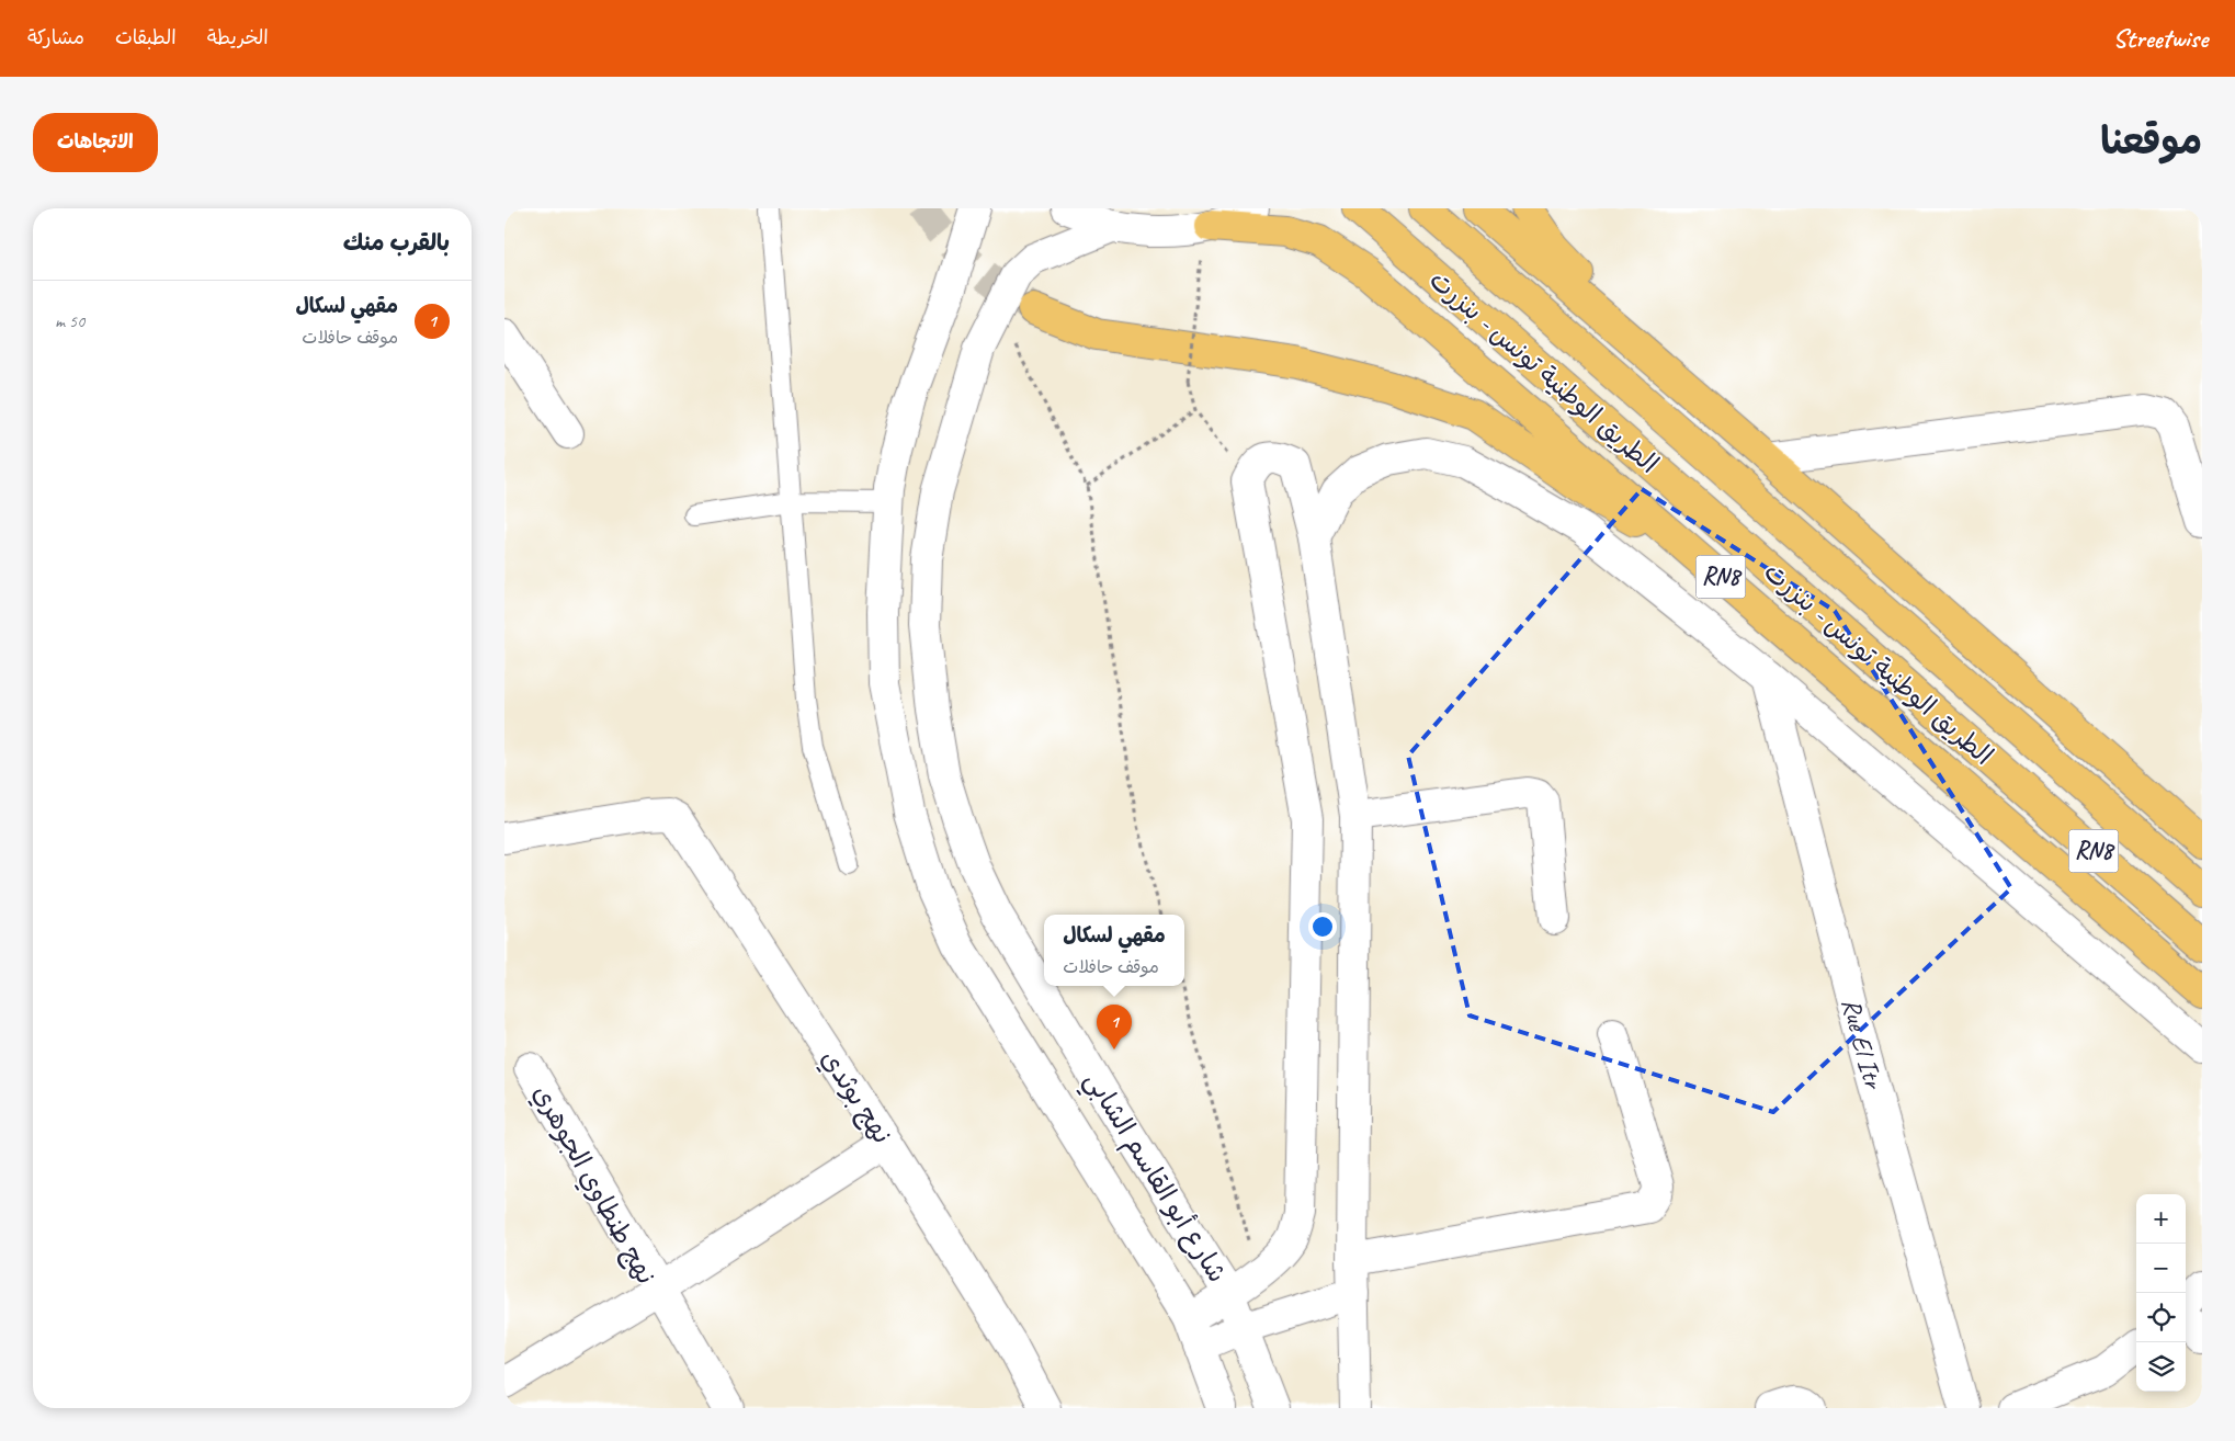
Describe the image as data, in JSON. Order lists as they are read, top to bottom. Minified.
{"streets":{"highway":["الطريق الوطنية تونس - بنزرت","RN8"],"street":["Rue El Itr","نهج بوثدي","شارع أبو القاسم الشابي","نهج طنطاوي الجوهري"]},"page":{"header":"Streetwise","nav":["الخريطة","الطبقات","مشاركة"],"title":"موقعنا","buttons":"الاتجاهات","heading":"بالقرب منك","list":[{"mark":"1","name":"مقهي لسكال","note":"موقف حافلات","value":"50 m"}],"popup":["مقهي لسكال","موقف حافلات"],"pins":"1","map_buttons":["+","−"]}}
